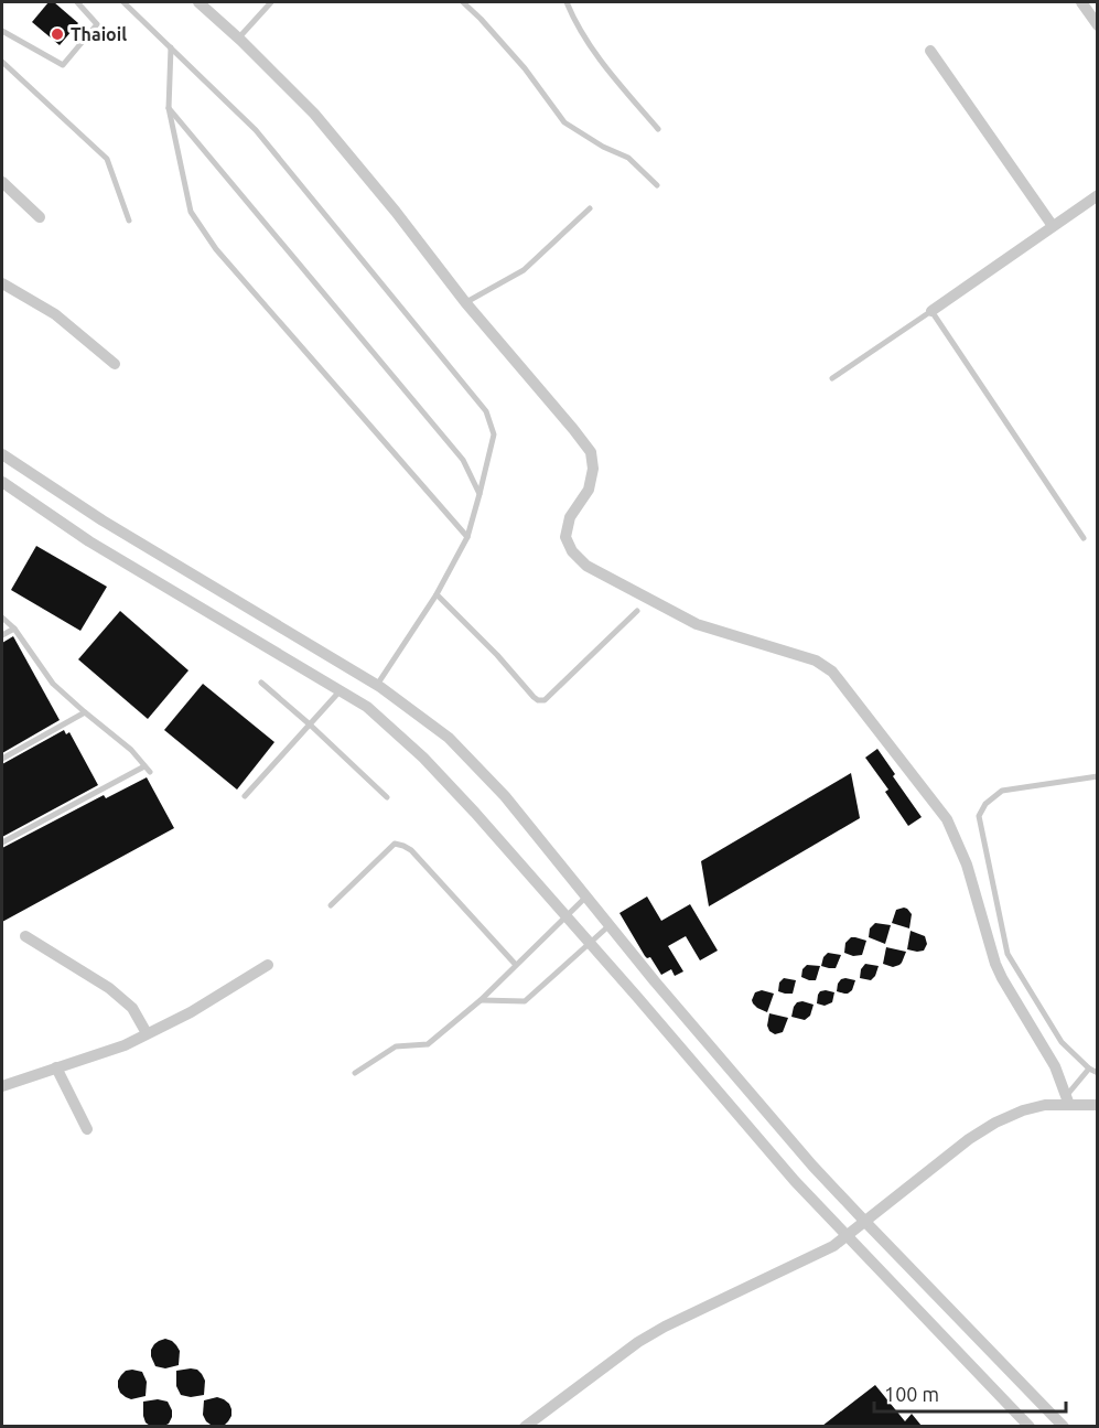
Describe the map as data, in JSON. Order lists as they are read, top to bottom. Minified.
{"places":["Thaioil"],"scale_bar":"100 m"}
